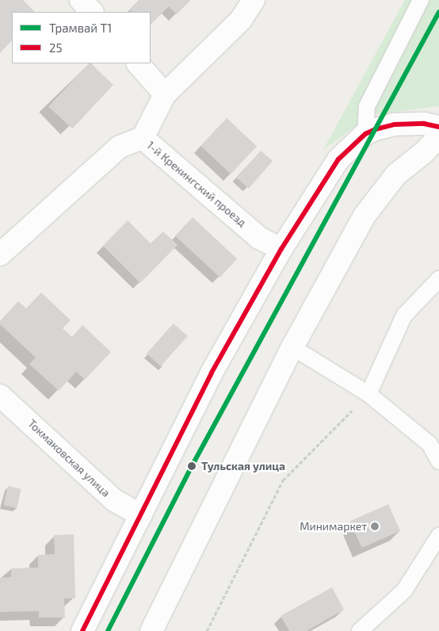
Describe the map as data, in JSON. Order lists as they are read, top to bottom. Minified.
{"streets":{"street":["1-й Крекингский проезд","Токмаковская улица"]},"places":["Тульская улица","Минимаркет"],"lines":["tram line T1","transit line 25"],"legend":["Трамвай T1","25"]}
